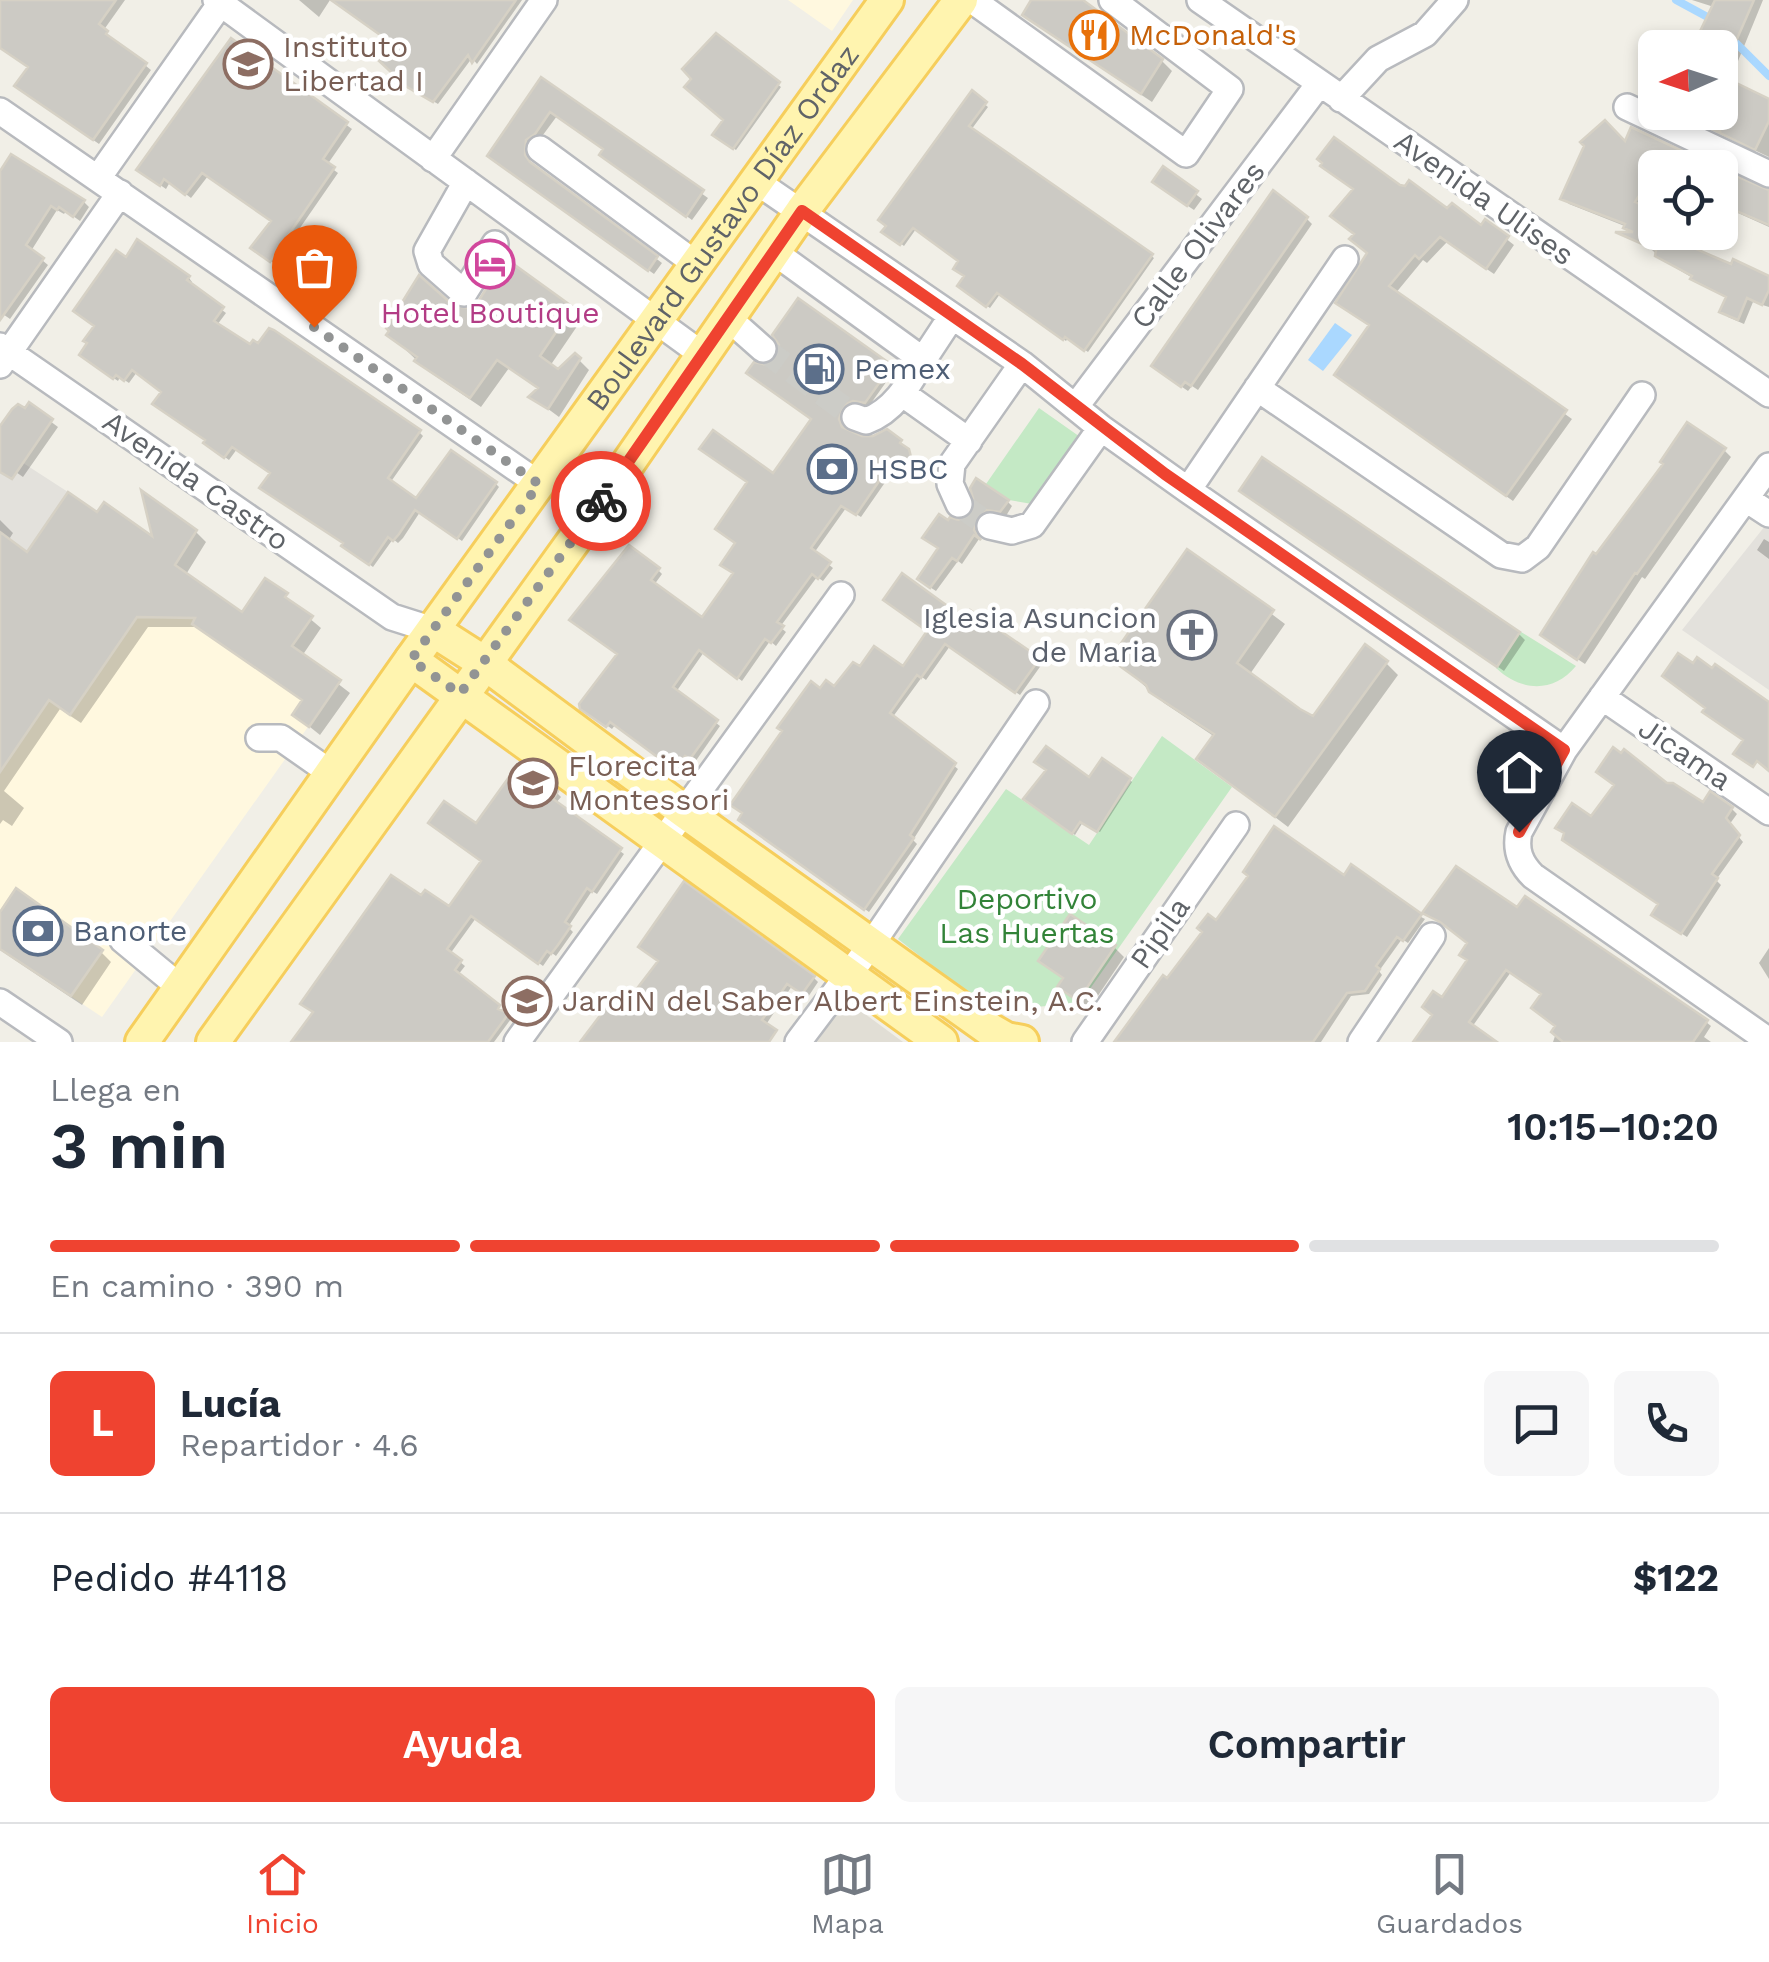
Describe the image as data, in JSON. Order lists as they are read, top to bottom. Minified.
{"streets":{"main road":["Boulevard Gustavo Díaz Ordaz"],"street":["Avenida Ulises","Calle Olivares","Avenida Castro","Jicama","Pipila"]},"crossings":[["Avenida Ulises","Calle Olivares"],["Boulevard Gustavo Díaz Ordaz","Avenida Castro"]],"parks":["Deportivo Las Huertas"],"places":{"restaurant":["McDonald's"],"school or university":["Instituto Libertad I","Florecita Montessori","JardiN del Saber Albert Einstein, A.C."],"hotel":["Hotel Boutique"],"fuel station":["Pemex"],"bank":["HSBC","Banorte"],"church":["Iglesia Asuncion de Maria"]},"north":"left","page":{"heading":["3 min","Llega en","10:15–10:20"],"panel":["Lucía","Repartidor · 4.6","Pedido #4118","$122"],"bar":"En camino · 390 m","round":"L","buttons":["Ayuda","Compartir"],"tabs":["Inicio","Mapa","Guardados"]}}
